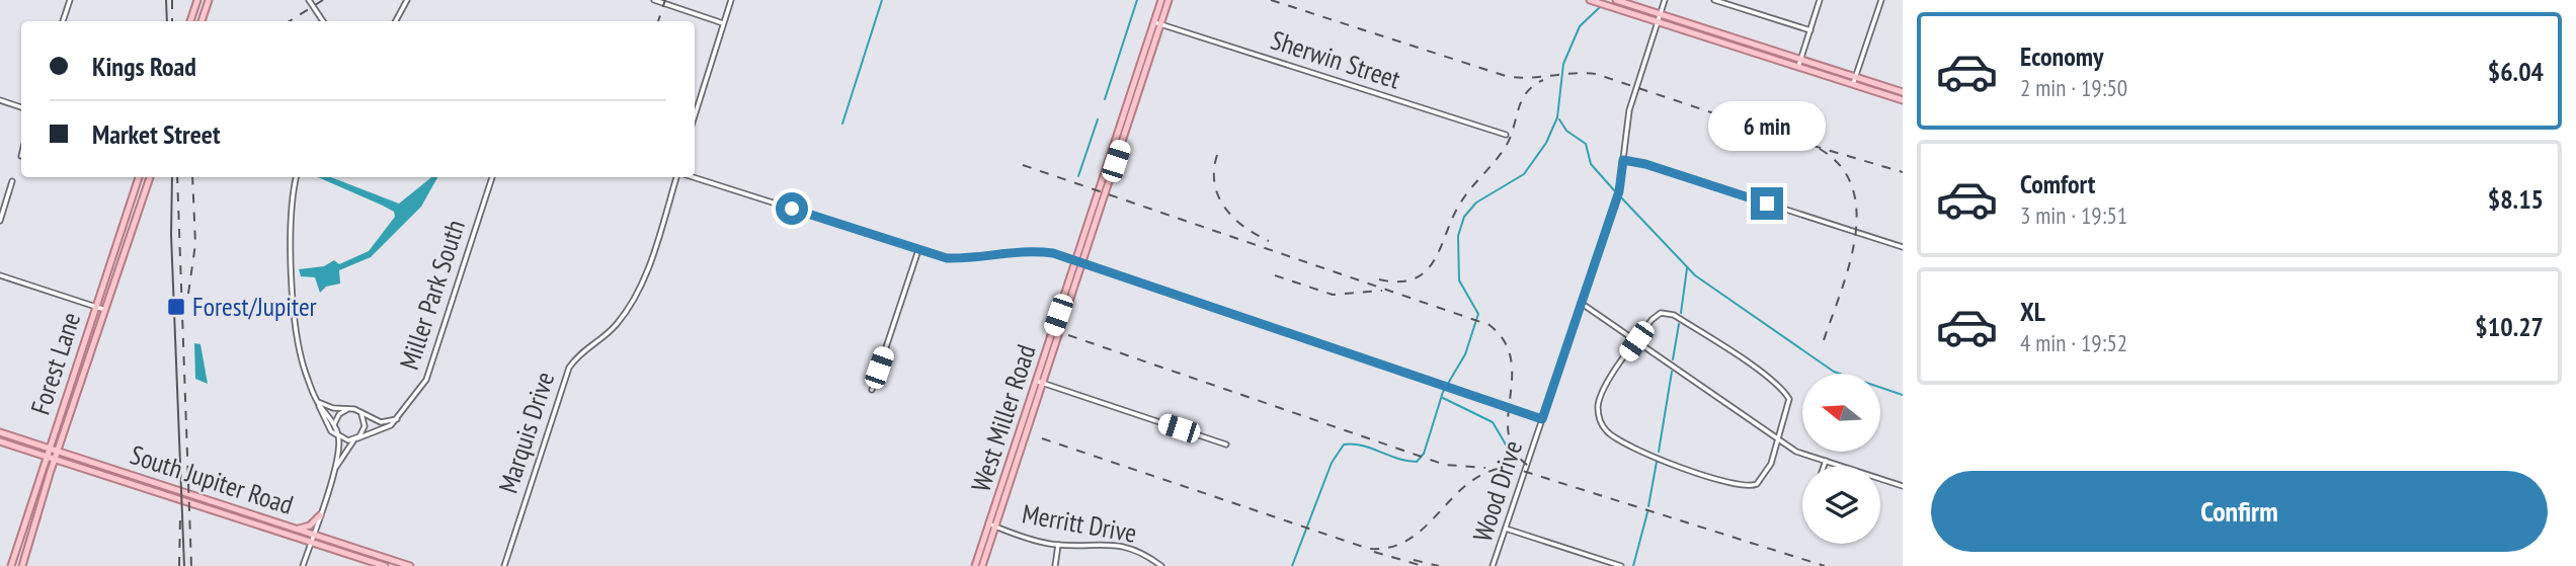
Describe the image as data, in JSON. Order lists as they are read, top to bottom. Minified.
{"streets":{"main road":["Forest Lane","West Miller Road","South Jupiter Road"],"street":["Sherwin Street","Miller Park South","Marquis Drive","Wood Drive","Merritt Drive"]},"crossings":[["Sherwin Street","West Miller Road"],["Forest Lane","South Jupiter Road"],["West Miller Road","Merritt Drive"]],"places":{"transit":["Forest/Jupiter"]},"north":"left","page":{"list":[{"name":"Economy","note":"2 min · 19:50","value":"$6.04"},{"name":"Comfort","note":"3 min · 19:51","value":"$8.15"},{"name":"XL","note":"4 min · 19:52","value":"$10.27"}],"banner":["Kings Road","Market Street"],"bubble":"6 min","buttons":"Confirm"}}
